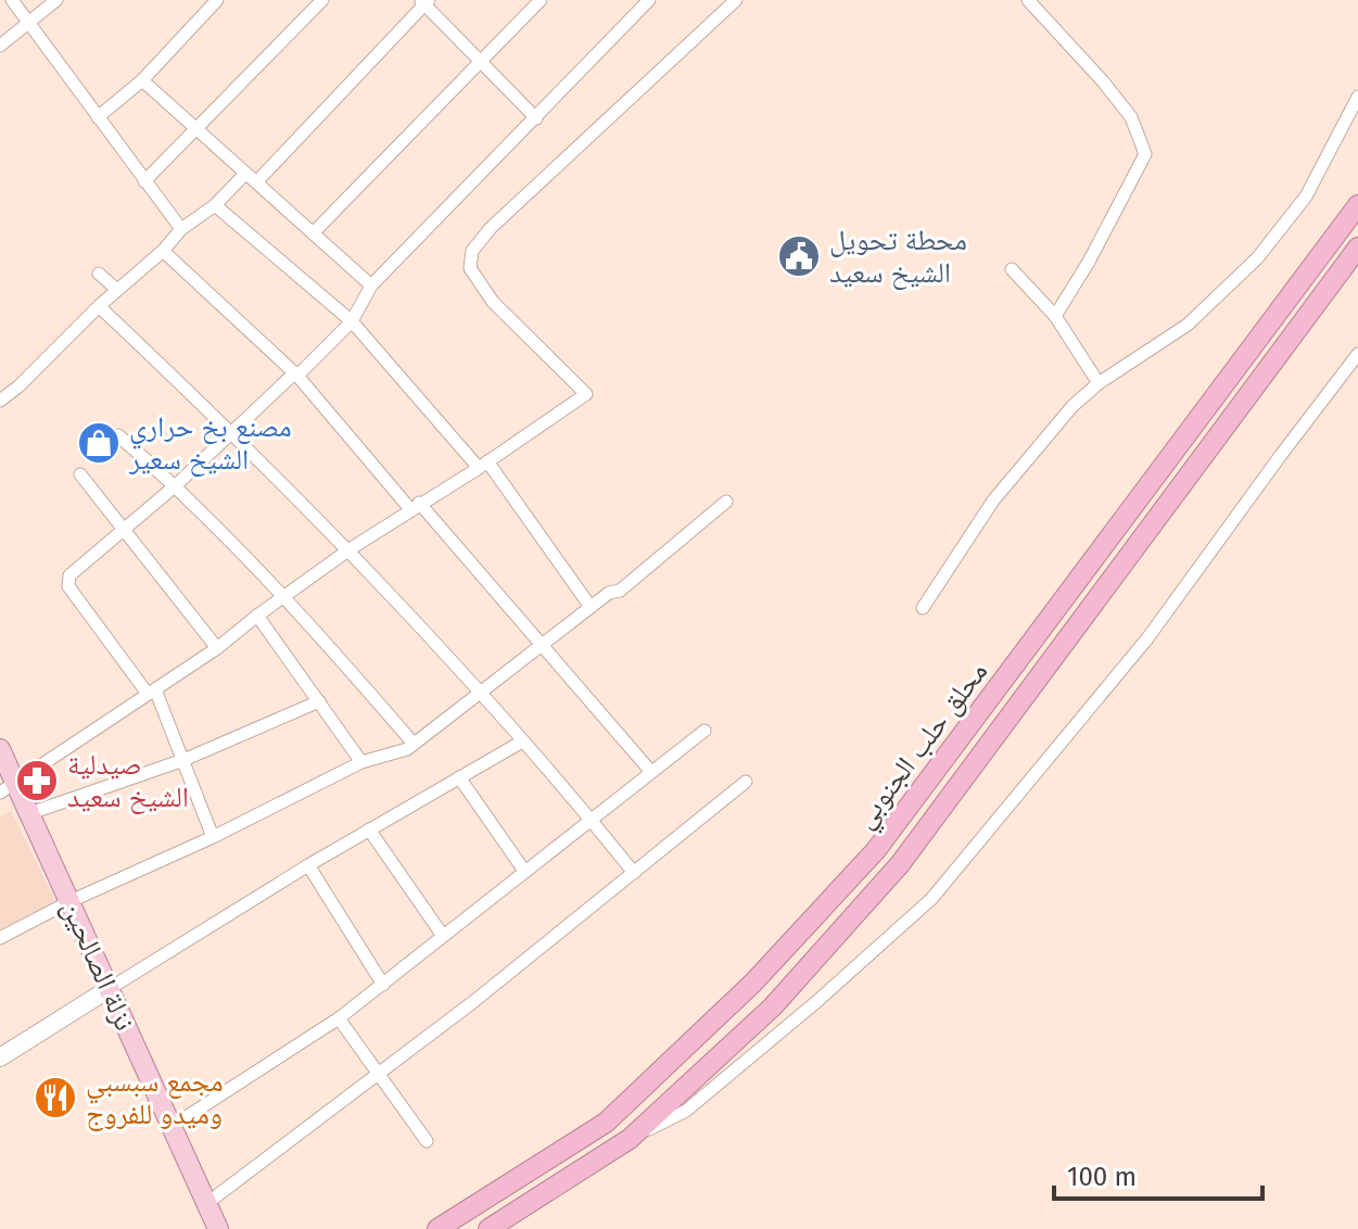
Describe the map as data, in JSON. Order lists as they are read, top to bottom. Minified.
{"streets":{"highway":["محلق حلب الجنوبي"],"main road":["نزلة الصالحين"]},"places":{"public building":["محطة تحويل الشيخ سعيد"],"shop":["مصنع بخ حراري الشيخ سعير"],"pharmacy":["صيدلية الشيخ سعيد"],"restaurant":["مجمع سبسبي وميدو للفروج"]},"scale_bar":"100 m"}
